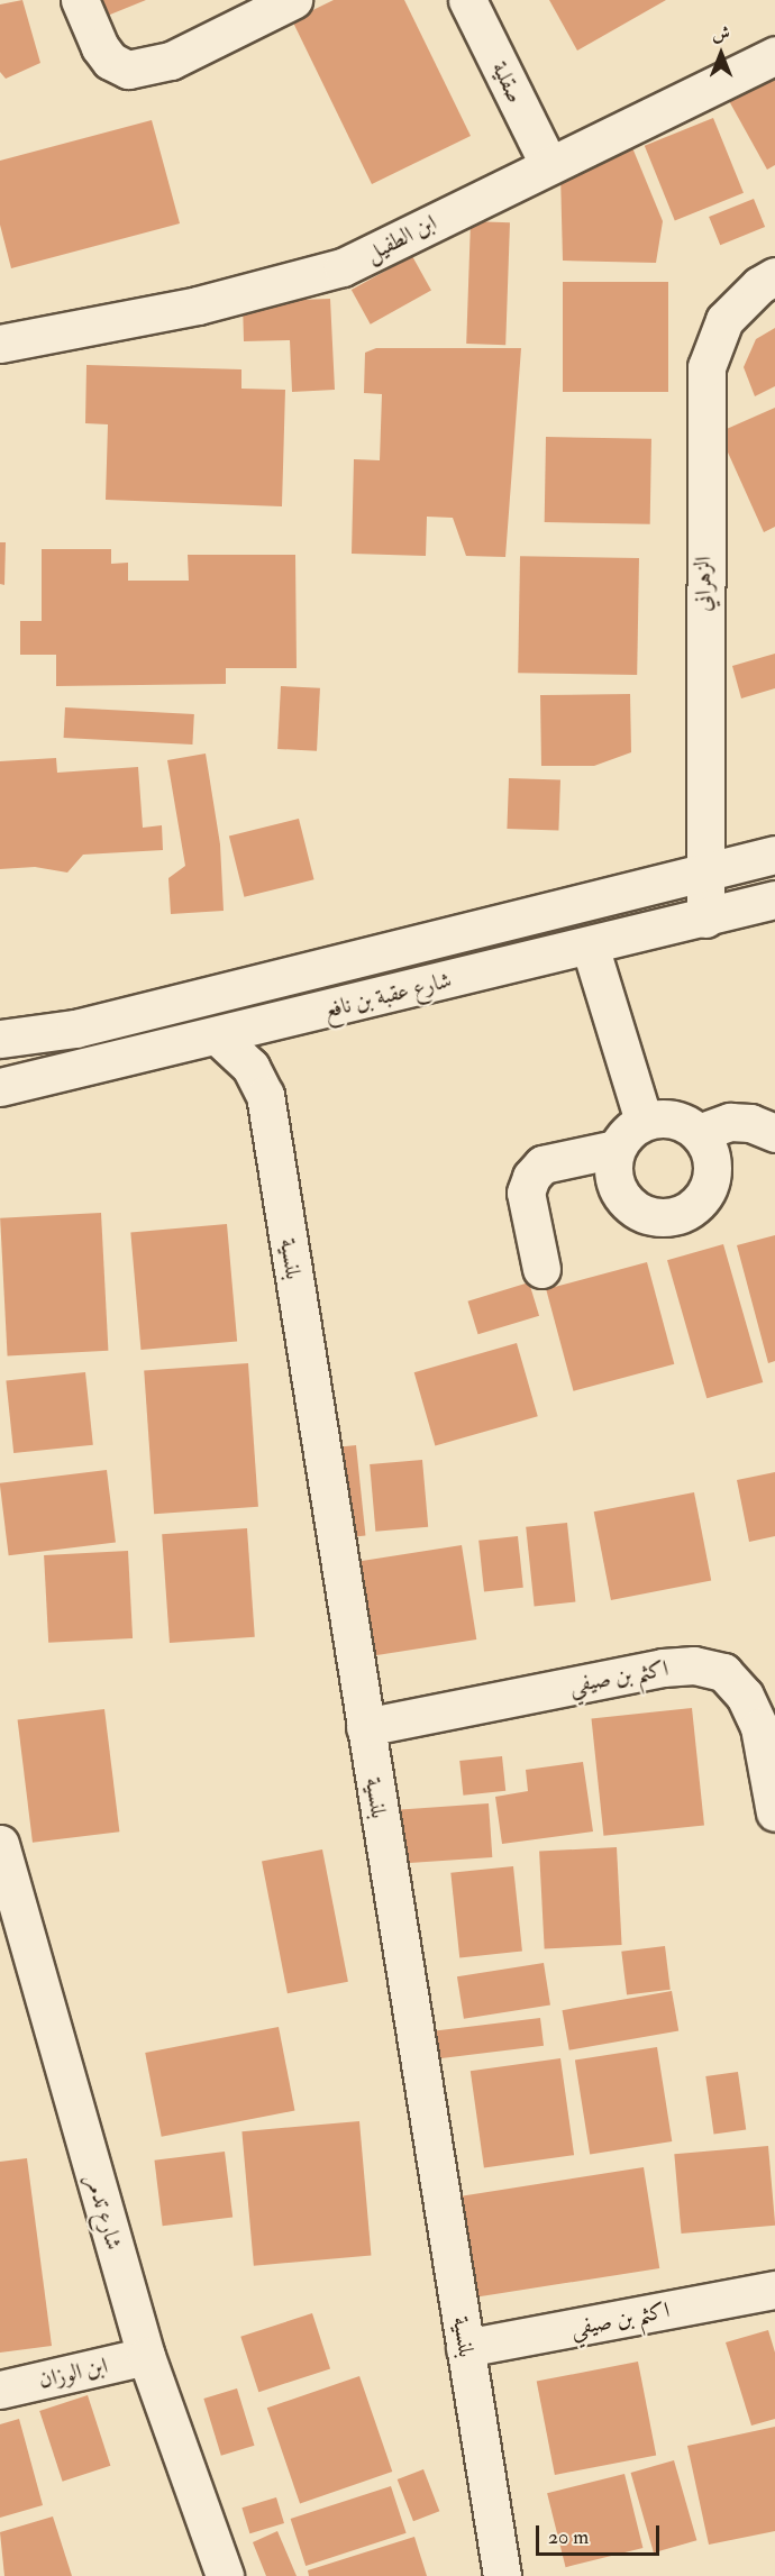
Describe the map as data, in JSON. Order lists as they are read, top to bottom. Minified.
{"streets":{"street":["صقلية","ابن الطفيل","الزهراني","شارع عقبة بن نافع","بلنسية","اكثم بن صيفي","شارع تدمر","ابن الوزان"]},"crossings":[["صقلية","ابن الطفيل"],["الزهراني","شارع عقبة بن نافع"],["شارع عقبة بن نافع","بلنسية"],["بلنسية","اكثم بن صيفي"],["شارع تدمر","ابن الوزان"]],"scale_bar":"20 m","north":"top"}
